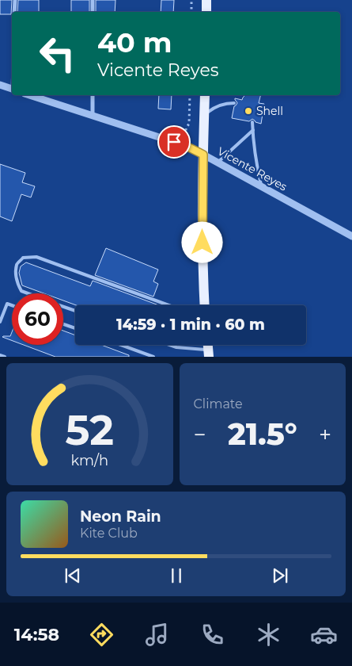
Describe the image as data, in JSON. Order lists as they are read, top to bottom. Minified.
{"streets":{"street":["Vicente Reyes"]},"places":["Shell"],"page":{"turn":["40 m","Vicente Reyes"],"limit":"60","trip":"14:59 · 1 min · 60 m","tile":"Climate","heat":["−","21.5°","+"],"song":["Neon Rain","Kite Club"],"tabs":"14:58","gauge":["52","km/h"]}}
